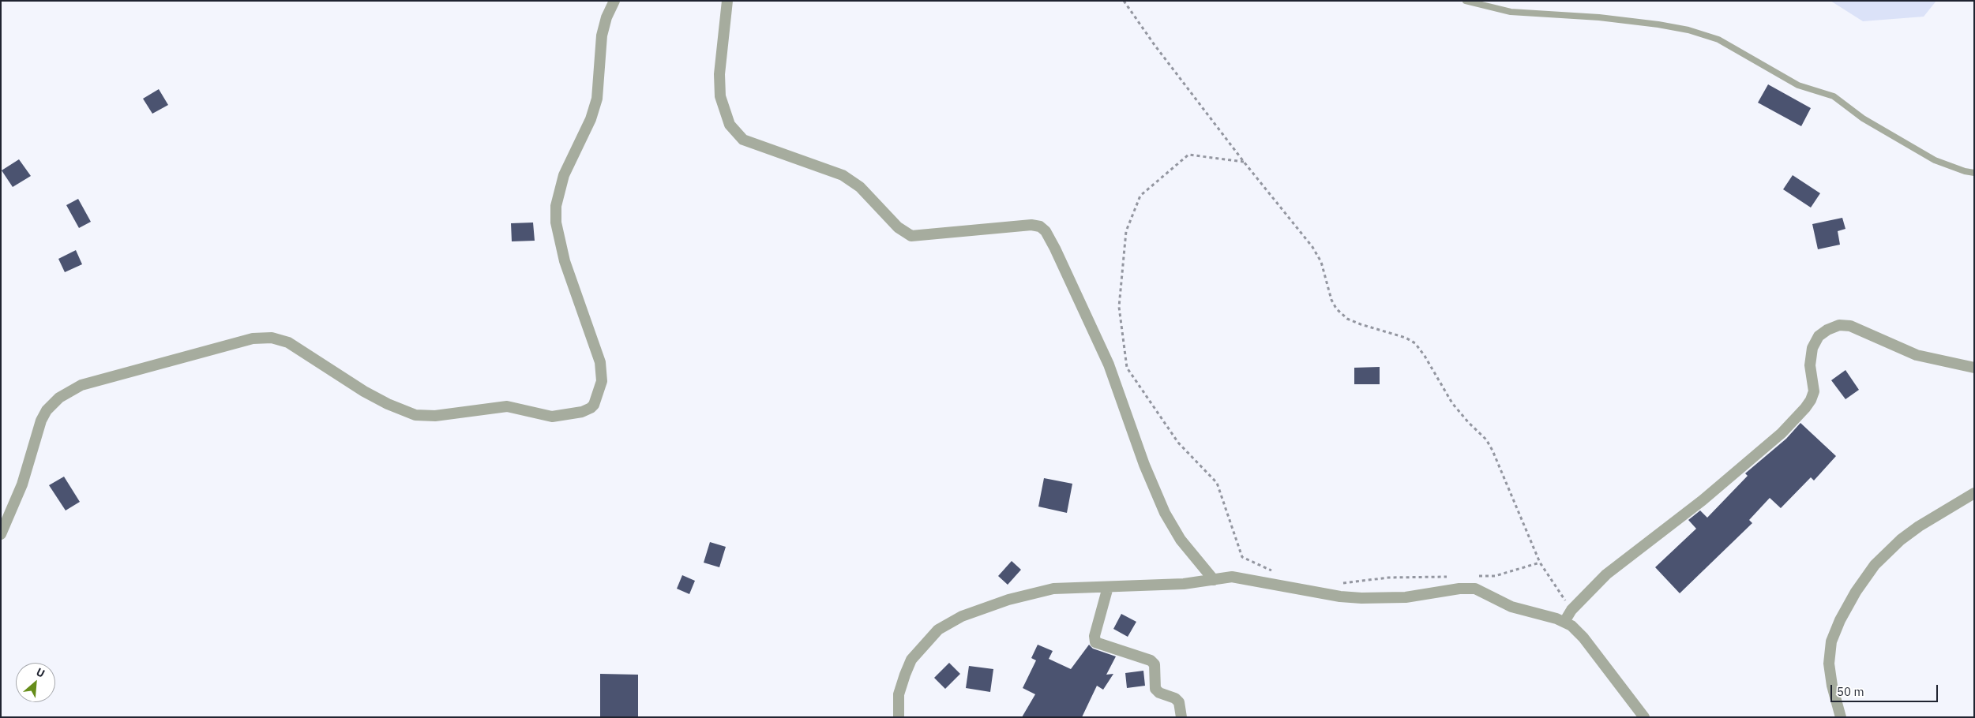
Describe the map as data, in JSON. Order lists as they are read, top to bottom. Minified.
{"scale_bar":"50 m","north":"top right"}
